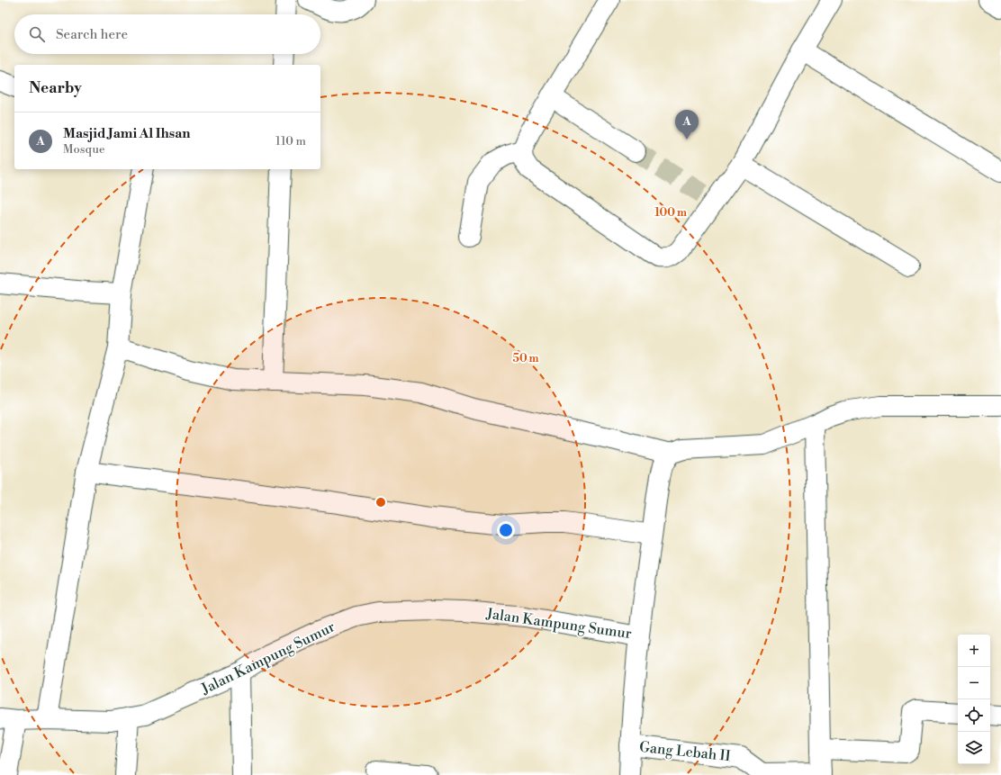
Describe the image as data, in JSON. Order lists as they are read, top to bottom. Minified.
{"streets":{"street":["Jalan Kampung Sumur","Gang Lebah II"]},"page":{"search":"Search here","heading":"Nearby","pins":"A","list":[{"mark":"A","name":"Masjid Jami Al Ihsan","note":"Mosque","value":"110 m"}],"map_buttons":["+","−"]},"rings":["100 m","50 m"]}
